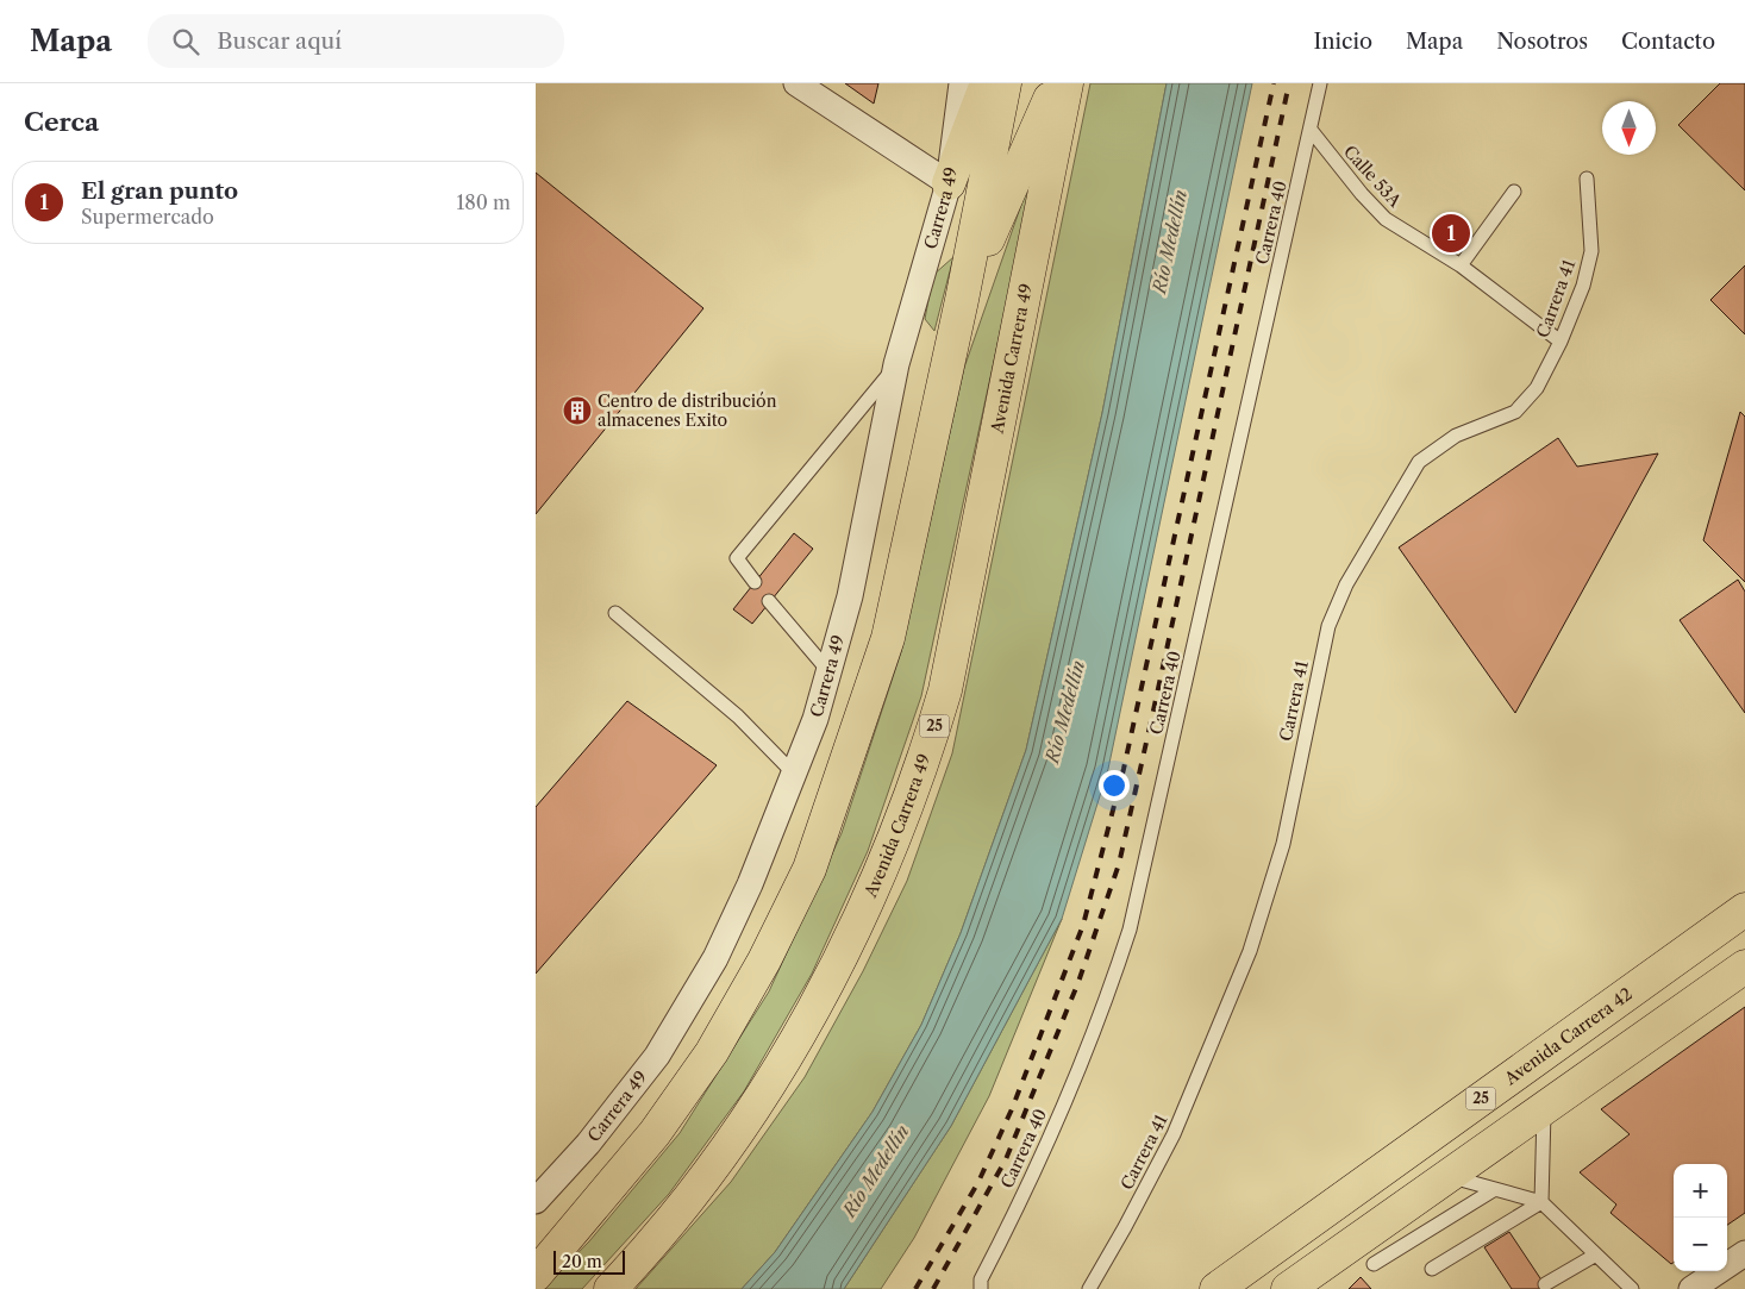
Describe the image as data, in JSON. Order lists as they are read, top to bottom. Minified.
{"streets":{"highway":["Avenida Carrera 49","25","Avenida Carrera 42"],"street":["Carrera 49"],"lane":["Calle 53A","Carrera 40","Carrera 41"]},"crossings":[["Calle 53A","Carrera 40"],["Calle 53A","Carrera 41"]],"water":["Río Medellín"],"places":{"building":["Centro de distribución almacenes Exito"]},"scale_bar":"20 m","north":"bottom","page":{"header":"Mapa","search":"Buscar aquí","nav":["Inicio","Mapa","Nosotros","Contacto"],"heading":"Cerca","list":[{"mark":"1","name":"El gran punto","note":"Supermercado","value":"180 m"}],"pins":"1","map_buttons":["+","−"],"scale":"20 m"}}
